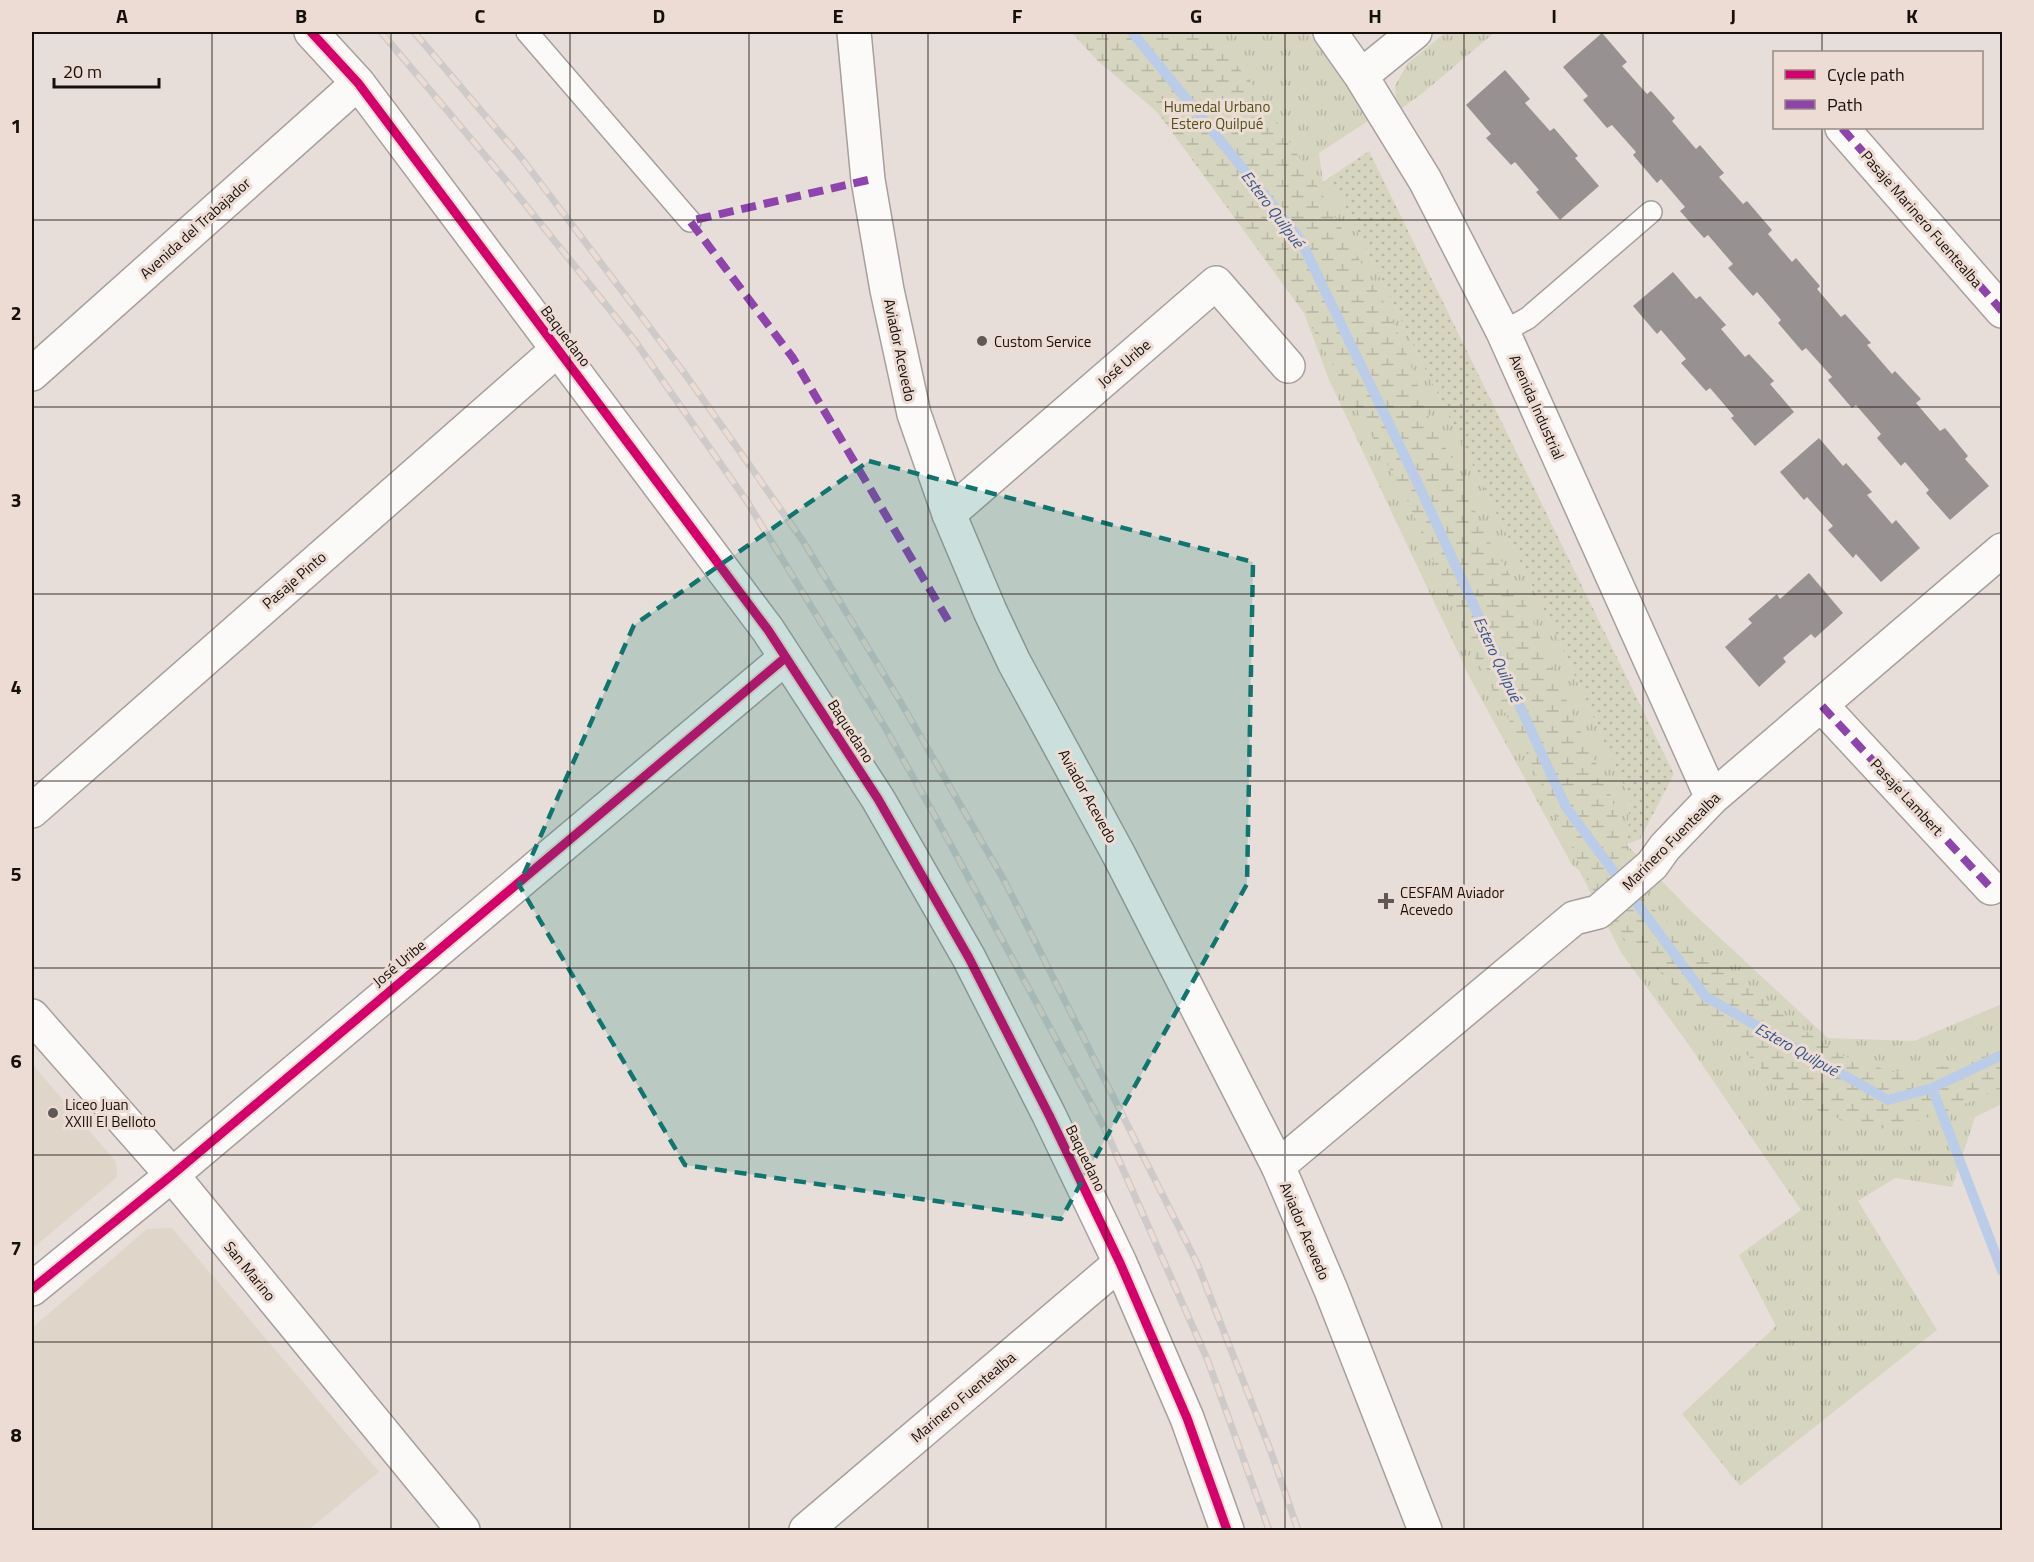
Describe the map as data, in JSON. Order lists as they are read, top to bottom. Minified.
{"streets":{"street":["Pasaje Marinero Fuentealba","Avenida del Trabajador","Baquedano","Aviador Acevedo","José Uribe","Avenida Industrial","Pasaje Pinto","Pasaje Lambert","Marinero Fuentealba","San Marino"]},"crossings":[["Avenida del Trabajador","Baquedano"],["Baquedano","José Uribe"],["Baquedano","Pasaje Pinto"],["Baquedano","Marinero Fuentealba"],["Aviador Acevedo","José Uribe"],["Aviador Acevedo","Marinero Fuentealba"],["José Uribe","San Marino"],["Avenida Industrial","Marinero Fuentealba"],["Pasaje Lambert","Marinero Fuentealba"]],"water":["Estero Quilpué"],"parks":["Humedal Urbano Estero Quilpué"],"places":{"other":["Custom Service","Liceo Juan XXIII El Belloto"],"health":["CESFAM Aviador Acevedo"]},"legend":["Cycle path","Path"],"scale_bar":"20 m","grid":{"columns":["A","B","C","D","E","F","G","H","I","J","K"],"rows":["1","2","3","4","5","6","7","8"]}}
